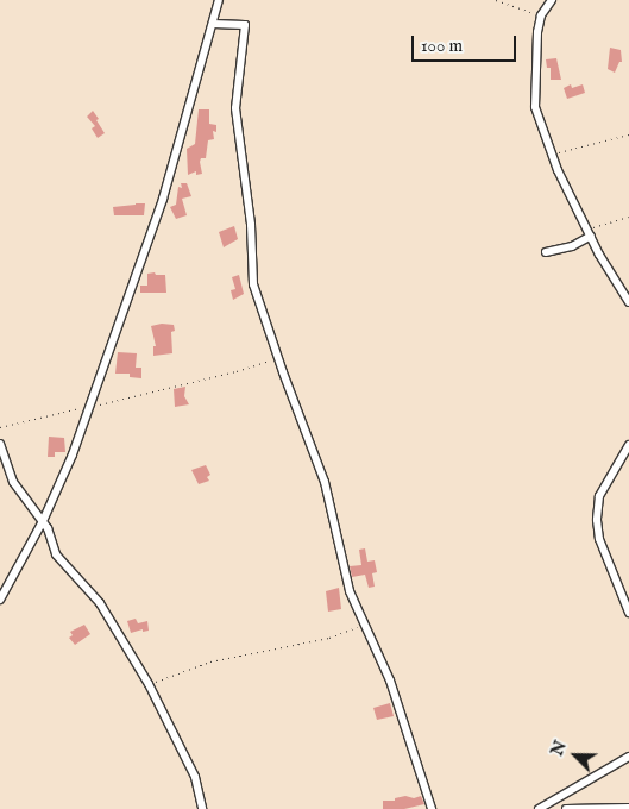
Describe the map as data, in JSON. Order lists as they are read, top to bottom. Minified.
{"scale_bar":"100 m","north":"top left"}
